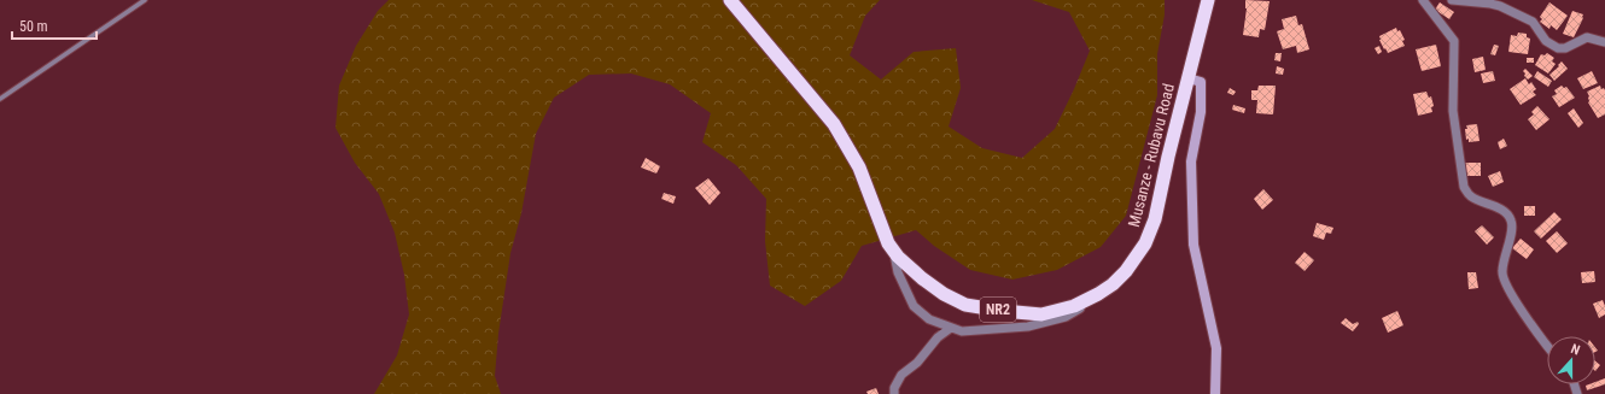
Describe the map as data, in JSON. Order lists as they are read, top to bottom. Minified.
{"streets":{"highway":["Musanze - Rubavu Road","NR2"]},"scale_bar":"50 m","north":"top"}
